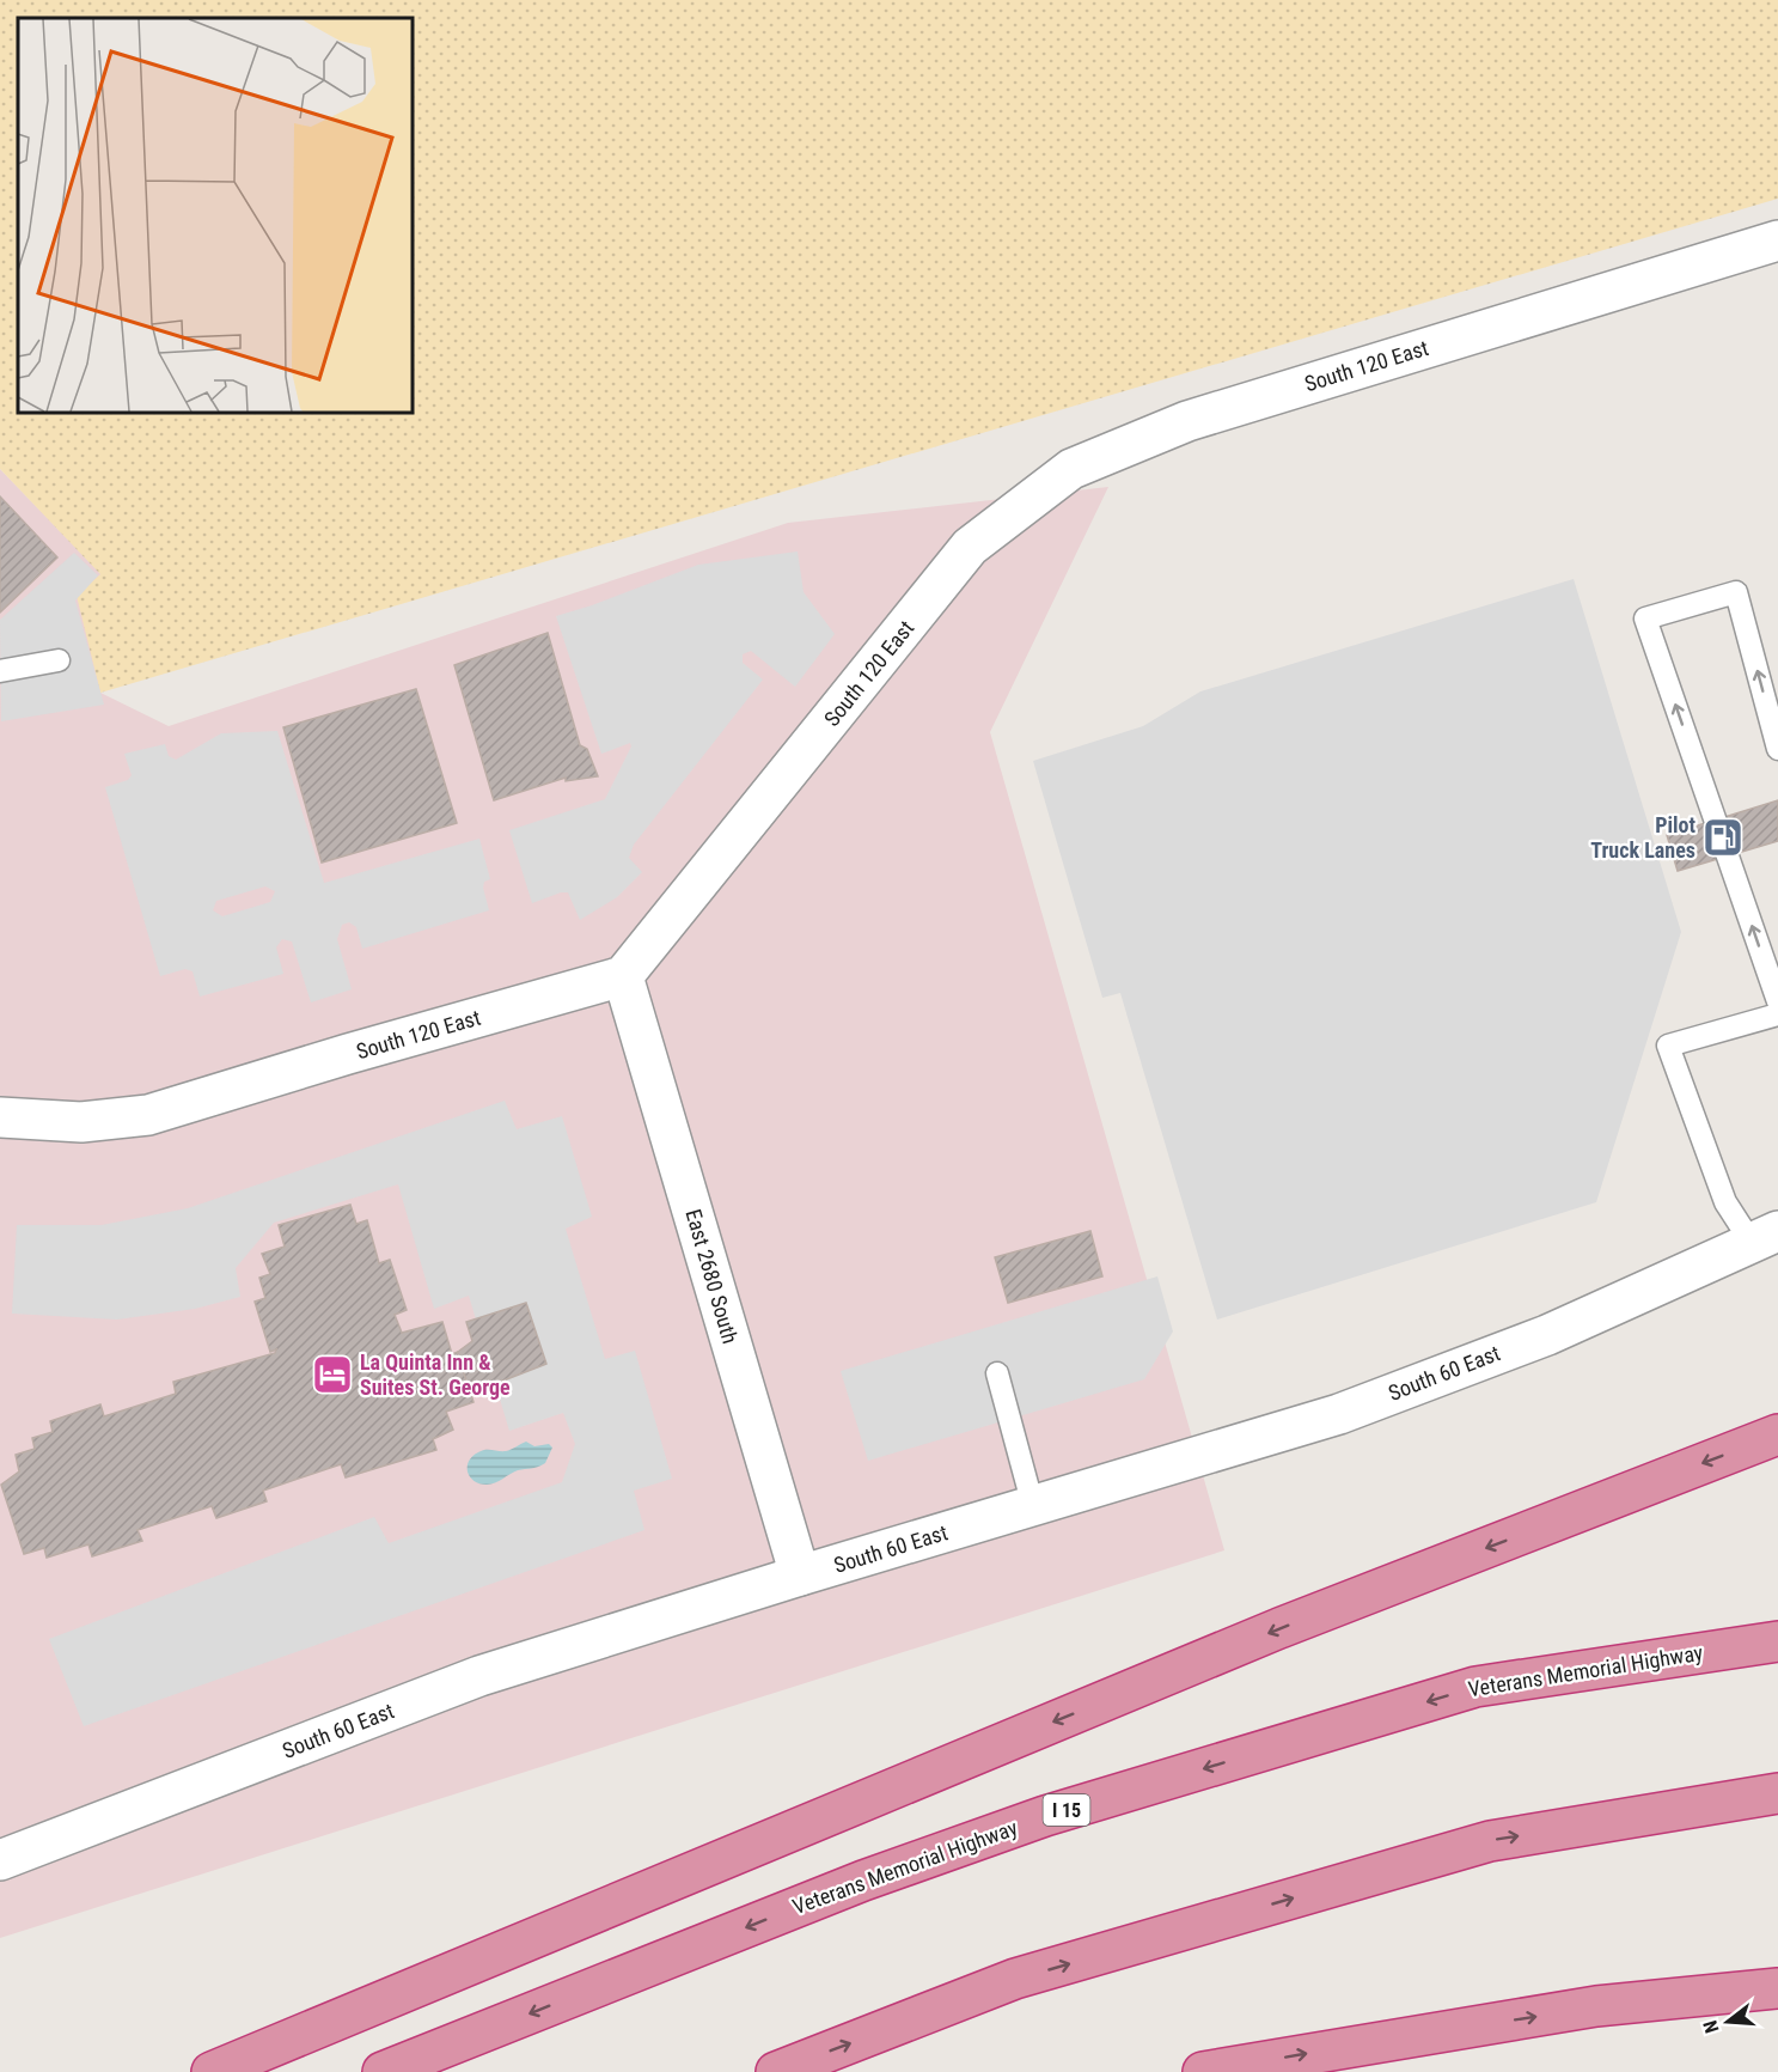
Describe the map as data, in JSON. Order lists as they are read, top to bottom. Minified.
{"streets":{"highway":["Veterans Memorial Highway","I 15"],"street":["South 120 East","East 2680 South","South 60 East"]},"crossings":[["South 120 East","East 2680 South"],["East 2680 South","South 60 East"]],"places":{"fuel station":["Pilot Truck Lanes"],"hotel":["La Quinta Inn & Suites St. George"]},"north":"left"}
